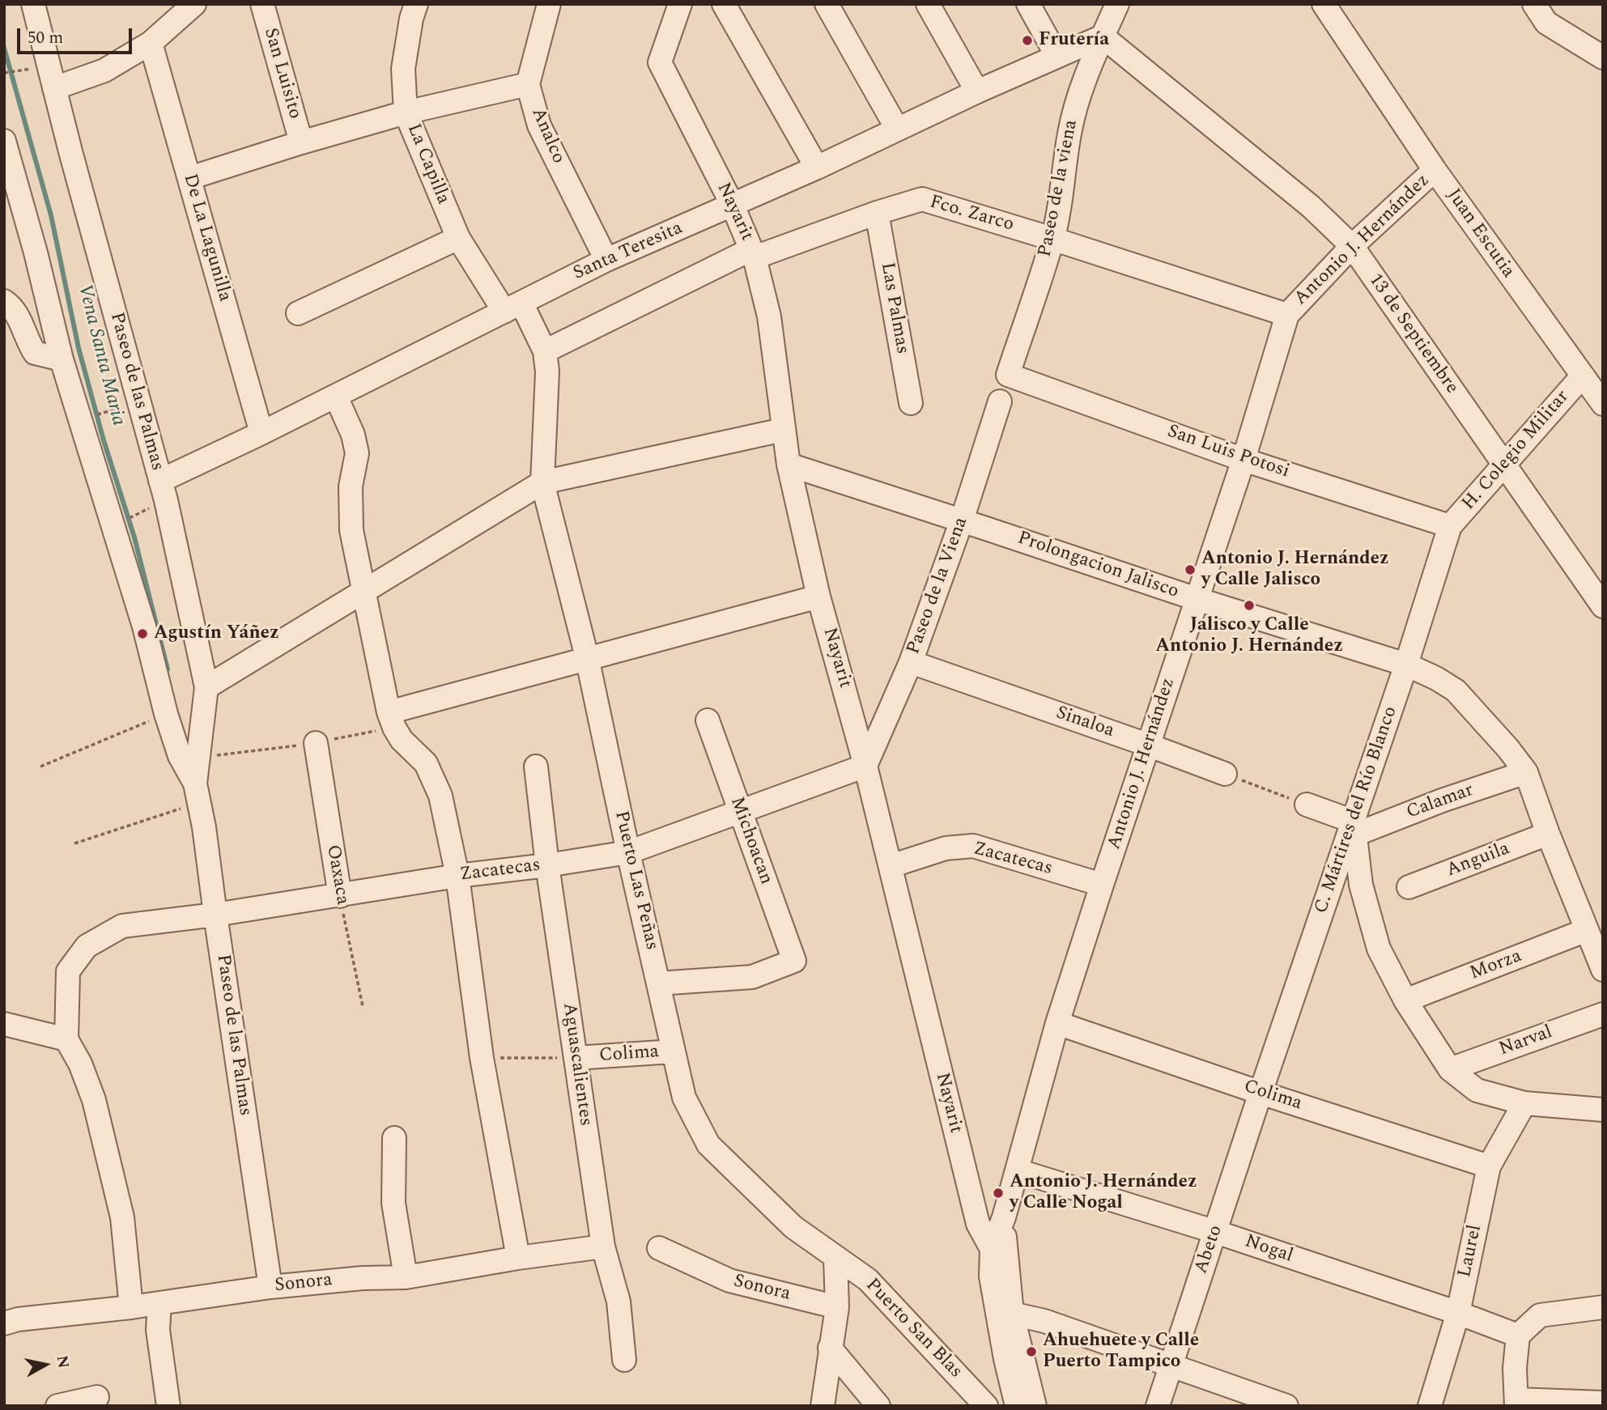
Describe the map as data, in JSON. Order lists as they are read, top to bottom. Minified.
{"streets":{"street":["San Luisito","Analco","La Capilla","Paseo de la viena","Nayarit","Fco. Zarco","Juan Escutia","De La Lagunilla","Antonio J. Hernández","Santa Teresita","Las Palmas","13 de Septiembre","Paseo de las Palmas","H. Colegio Militar","San Luis Potosi","Prolongacion Jalisco","Paseo de la Viena","Sinaloa","Calamar","C. Mártires del Río Blanco","Michoacan","Zacatecas","Anguila","Oaxaca","Puerto Las Peñas","Morza","Narval","Colima","Aguascalientes","Abeto","Nogal","Laurel","Sonora","Puerto San Blas"]},"crossings":[["Analco","Santa Teresita"],["La Capilla","Santa Teresita"],["La Capilla","Puerto Las Peñas"],["Paseo de la viena","Fco. Zarco"],["Paseo de la viena","Santa Teresita"],["Paseo de la viena","13 de Septiembre"],["Paseo de la viena","San Luis Potosi"],["Nayarit","Fco. Zarco"],["Nayarit","Antonio J. Hernández"],["Nayarit","Santa Teresita"],["Nayarit","Prolongacion Jalisco"],["Nayarit","Paseo de la Viena"],["Nayarit","Zacatecas"],["Fco. Zarco","Antonio J. Hernández"],["Fco. Zarco","Las Palmas"],["Fco. Zarco","Puerto Las Peñas"],["Juan Escutia","Antonio J. Hernández"],["Juan Escutia","H. Colegio Militar"],["De La Lagunilla","Santa Teresita"],["Antonio J. Hernández","13 de Septiembre"],["Antonio J. Hernández","San Luis Potosi"],["Antonio J. Hernández","Prolongacion Jalisco"],["Antonio J. Hernández","Sinaloa"],["Antonio J. Hernández","Zacatecas"],["Antonio J. Hernández","Colima"],["Antonio J. Hernández","Nogal"],["Santa Teresita","13 de Septiembre"],["Santa Teresita","Paseo de las Palmas"],["Santa Teresita","Puerto Las Peñas"],["13 de Septiembre","H. Colegio Militar"],["Paseo de las Palmas","Zacatecas"],["Paseo de las Palmas","Sonora"],["H. Colegio Militar","San Luis Potosi"],["H. Colegio Militar","C. Mártires del Río Blanco"],["San Luis Potosi","C. Mártires del Río Blanco"],["Prolongacion Jalisco","Paseo de la Viena"],["Prolongacion Jalisco","Calamar"],["Prolongacion Jalisco","C. Mártires del Río Blanco"],["Prolongacion Jalisco","Anguila"],["Prolongacion Jalisco","Morza"],["Paseo de la Viena","Sinaloa"],["Paseo de la Viena","Zacatecas"],["Calamar","C. Mártires del Río Blanco"],["C. Mártires del Río Blanco","Colima"],["C. Mártires del Río Blanco","Abeto"],["Michoacan","Zacatecas"],["Michoacan","Puerto Las Peñas"],["Zacatecas","Oaxaca"],["Zacatecas","Puerto Las Peñas"],["Zacatecas","Aguascalientes"],["Puerto Las Peñas","Colima"],["Puerto Las Peñas","Puerto San Blas"],["Colima","Aguascalientes"],["Colima","Abeto"],["Colima","Laurel"],["Aguascalientes","Sonora"],["Abeto","Nogal"],["Nogal","Laurel"]],"water":["Vena Santa Maria"],"places":["Frutería","Antonio J. Hernández y Calle Jalisco","Jalisco y Calle Antonio J. Hernández","Agustín Yáñez","Antonio J. Hernández y Calle Nogal","Ahuehuete y Calle Puerto Tampico"],"scale_bar":"50 m","north":"right"}
